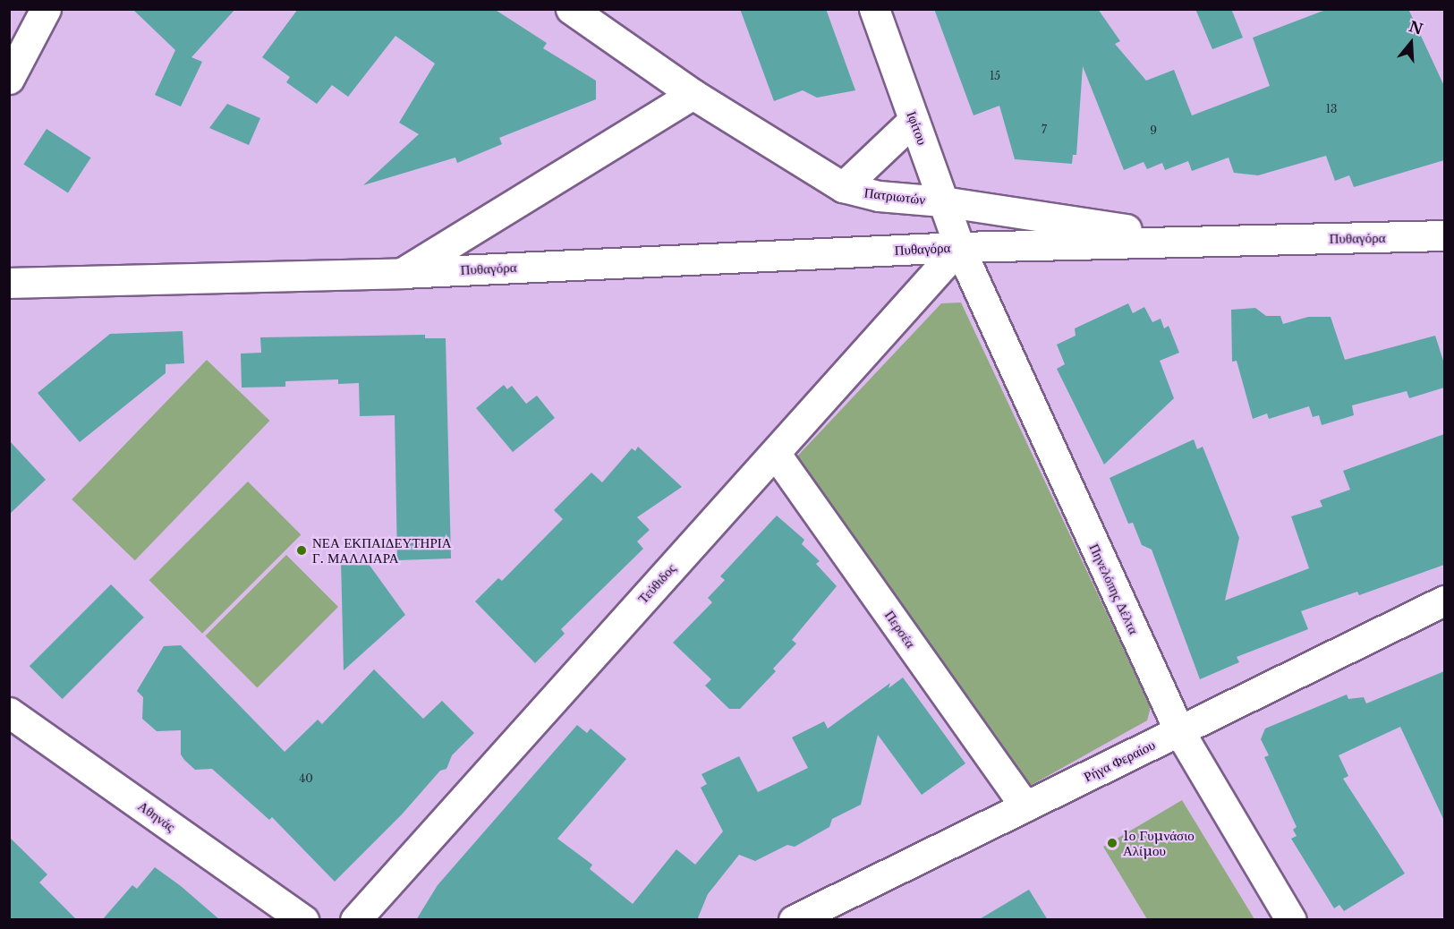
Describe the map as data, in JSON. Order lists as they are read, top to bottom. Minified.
{"streets":{"street":["Ιφίτου","Πατριωτών","Πυθαγόρα","Τεύθιδος","Πηνελόπης Δέλτα","Περσέα","Ρήγα Φεραίου","Αθηνάς"]},"crossings":[["Ιφίτου","Πατριωτών"],["Ιφίτου","Πυθαγόρα"],["Ιφίτου","Τεύθιδος"],["Ιφίτου","Πηνελόπης Δέλτα"],["Πατριωτών","Πυθαγόρα"],["Πυθαγόρα","Τεύθιδος"],["Πυθαγόρα","Πηνελόπης Δέλτα"],["Τεύθιδος","Πηνελόπης Δέλτα"],["Τεύθιδος","Περσέα"],["Πηνελόπης Δέλτα","Ρήγα Φεραίου"],["Περσέα","Ρήγα Φεραίου"]],"places":["ΝΕΑ ΕΚΠΑΙΔΕΥΤΗΡΙΑ Γ. ΜΑΛΛΙΑΡΑ","1ο Γυμνάσιο Αλίμου"],"house_numbers":["15","13","7","9","40"],"north":"top"}
